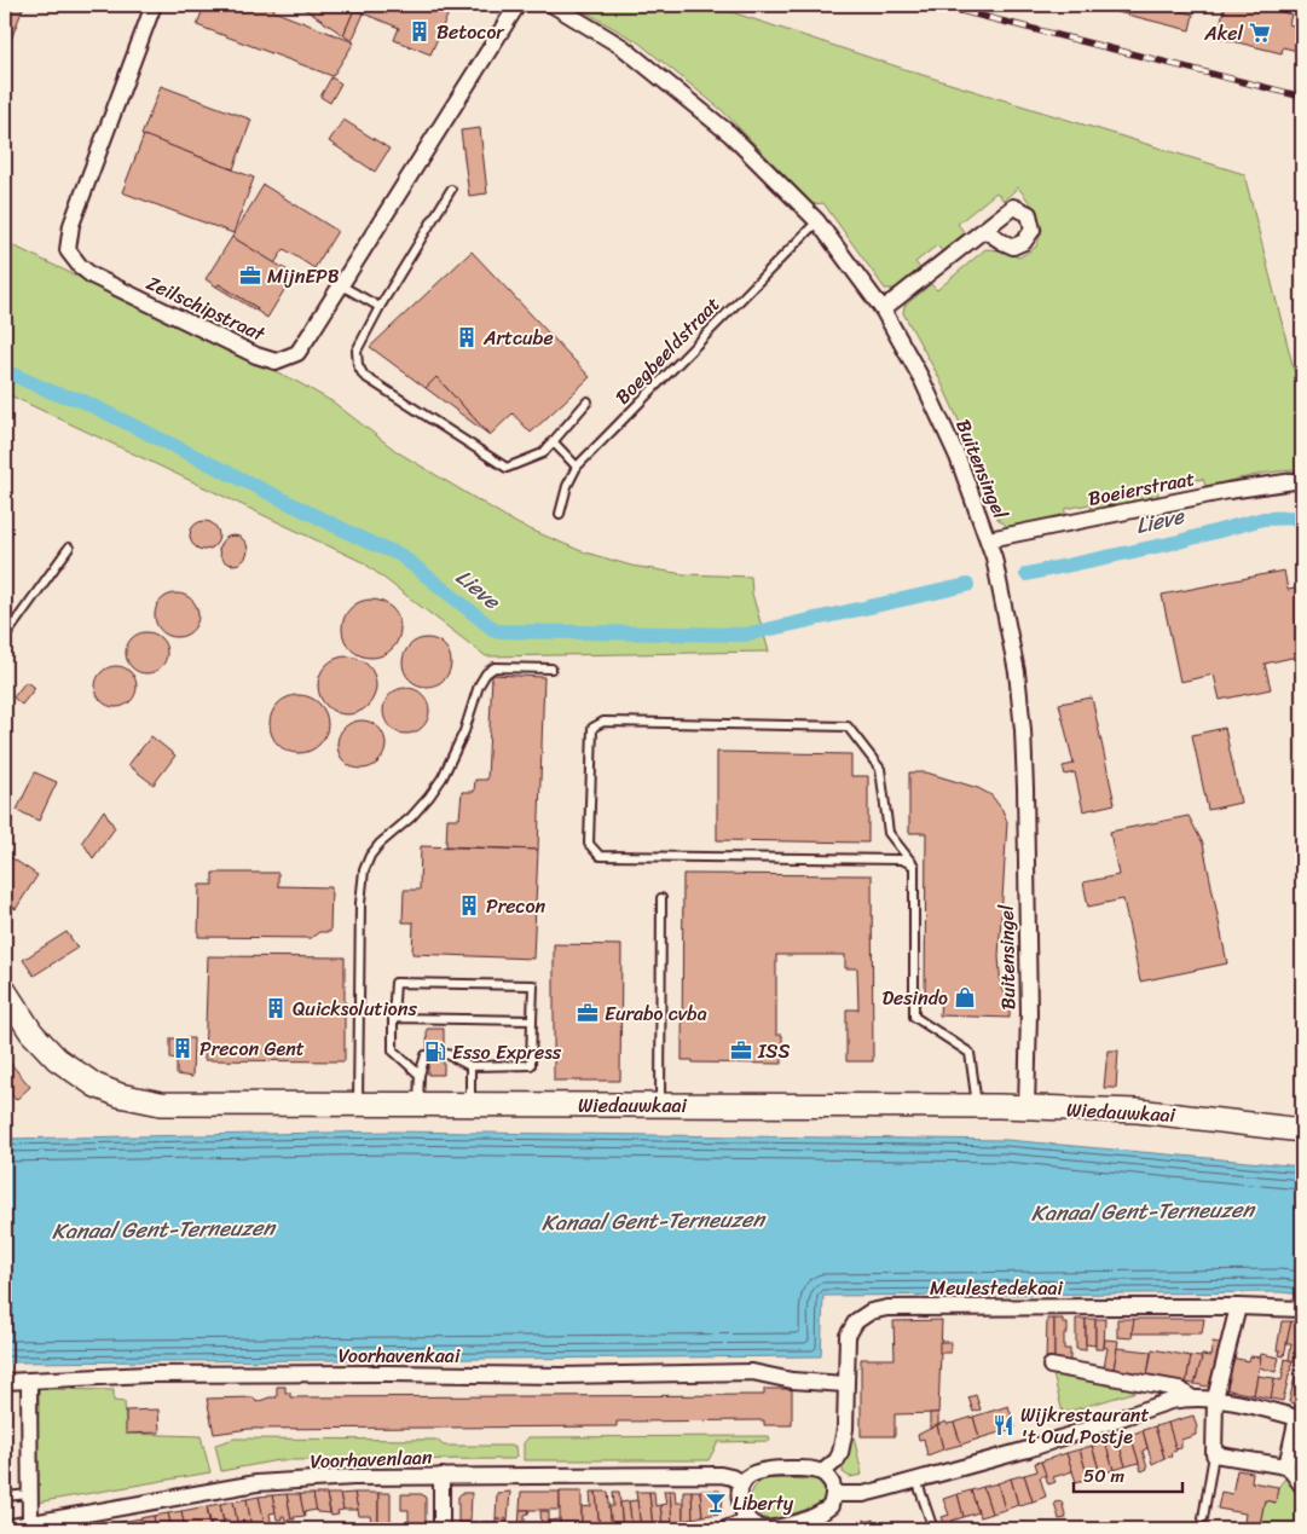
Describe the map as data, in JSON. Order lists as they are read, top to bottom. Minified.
{"streets":{"main road":["Wiedauwkaai"],"street":["Zeilschipstraat","Buitensingel","Boeierstraat","Meulestedekaai","Voorhavenkaai","Voorhavenlaan"],"lane":["Boegbeeldstraat"]},"crossings":[["Boegbeeldstraat","Buitensingel"],["Buitensingel","Boeierstraat"],["Buitensingel","Wiedauwkaai"],["Meulestedekaai","Voorhavenkaai"],["Meulestedekaai","Voorhavenlaan"]],"water":["Lieve","Kanaal Gent-Terneuzen"],"places":{"building":["Betocor","Artcube","Precon","Quicksolutions","Precon Gent"],"supermarket":["Akel"],"office":["MijnEPB","Eurabo cvba","ISS"],"shop":["Desindo"],"fuel station":["Esso Express"],"restaurant":["Wijkrestaurant 't Oud Postje"],"bar":["Liberty"]},"scale_bar":"50 m"}
